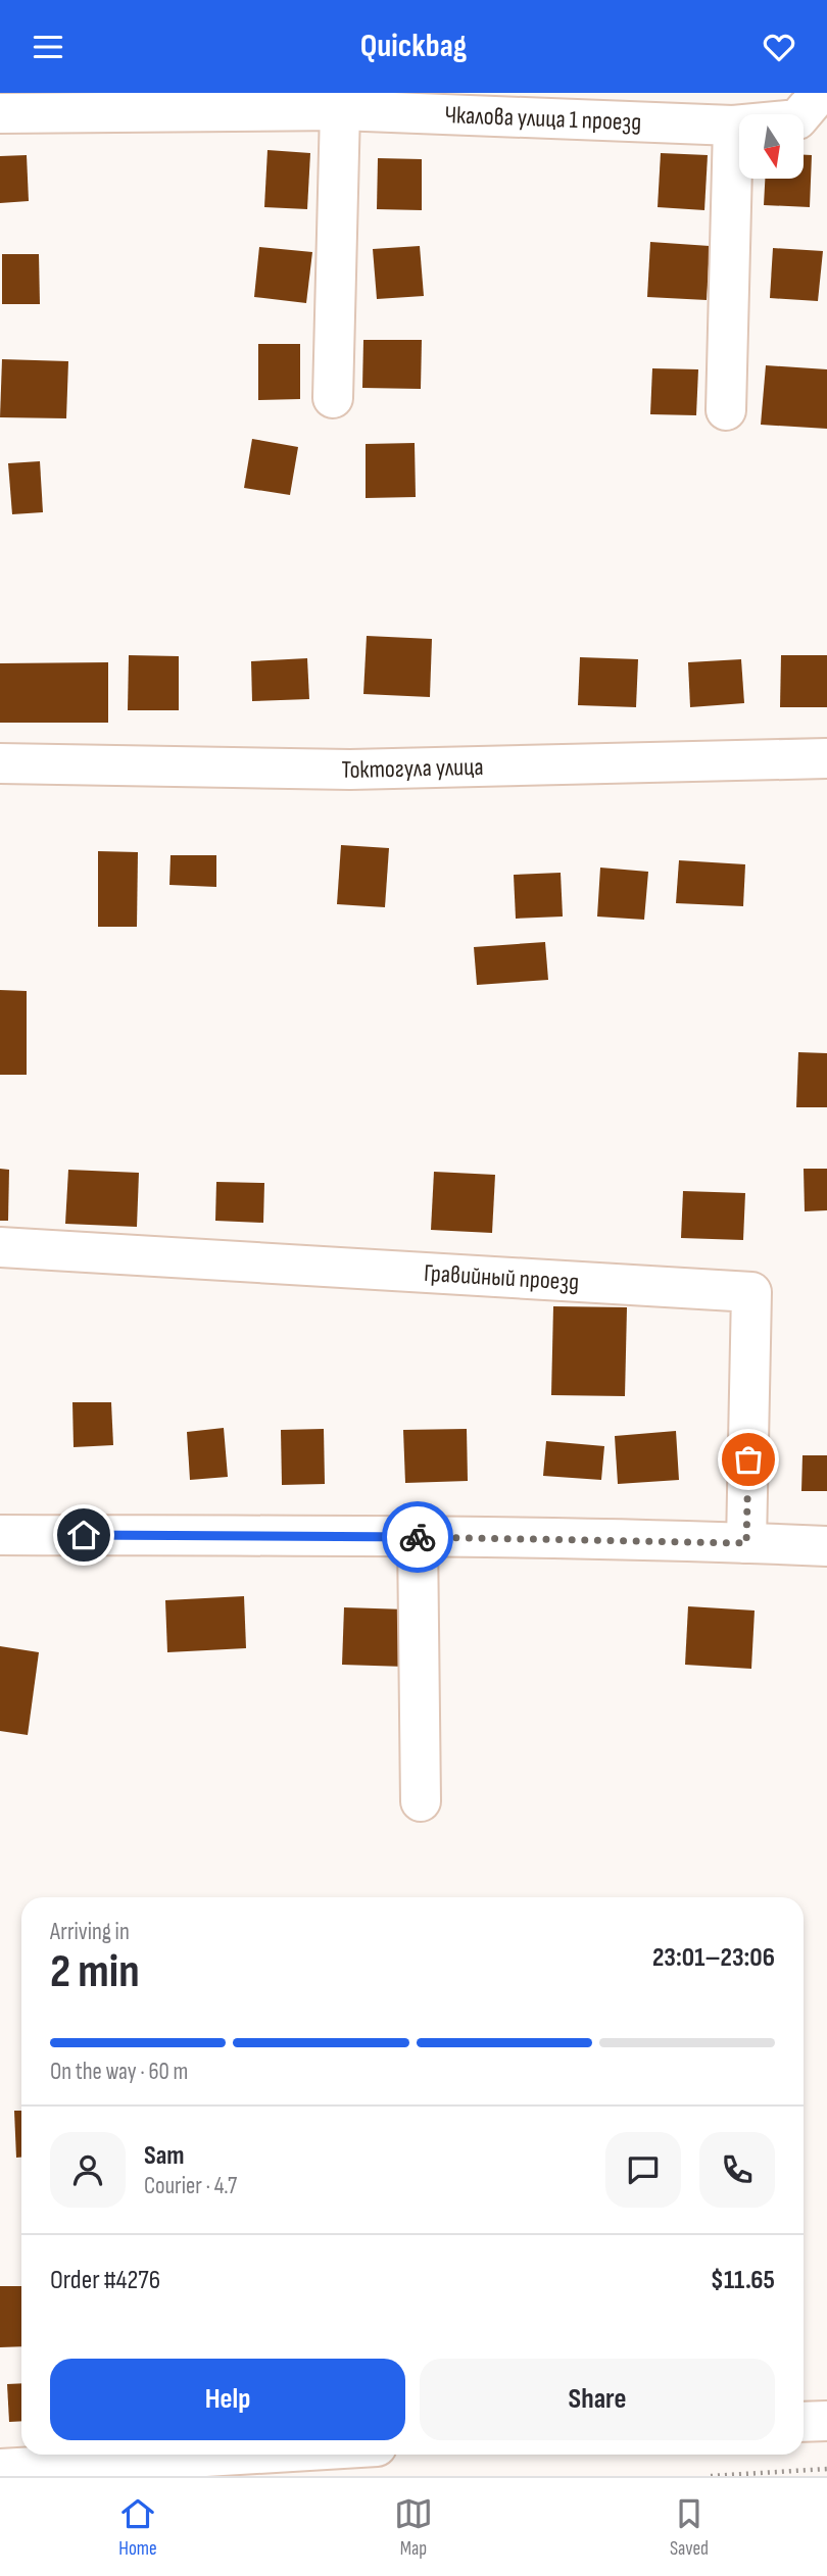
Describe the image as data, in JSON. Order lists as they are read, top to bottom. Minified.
{"streets":{"street":["Чкалова улица 1 проезд","Токтогула улица","Гравийный проезд"]},"north":"bottom","page":{"header":"Quickbag","heading":["2 min","Arriving in","23:01–23:06"],"panel":["Sam","Courier · 4.7","Order #4276","$11.65"],"bar":"On the way · 60 m","buttons":["Help","Share"],"tabs":["Home","Map","Saved"]}}
